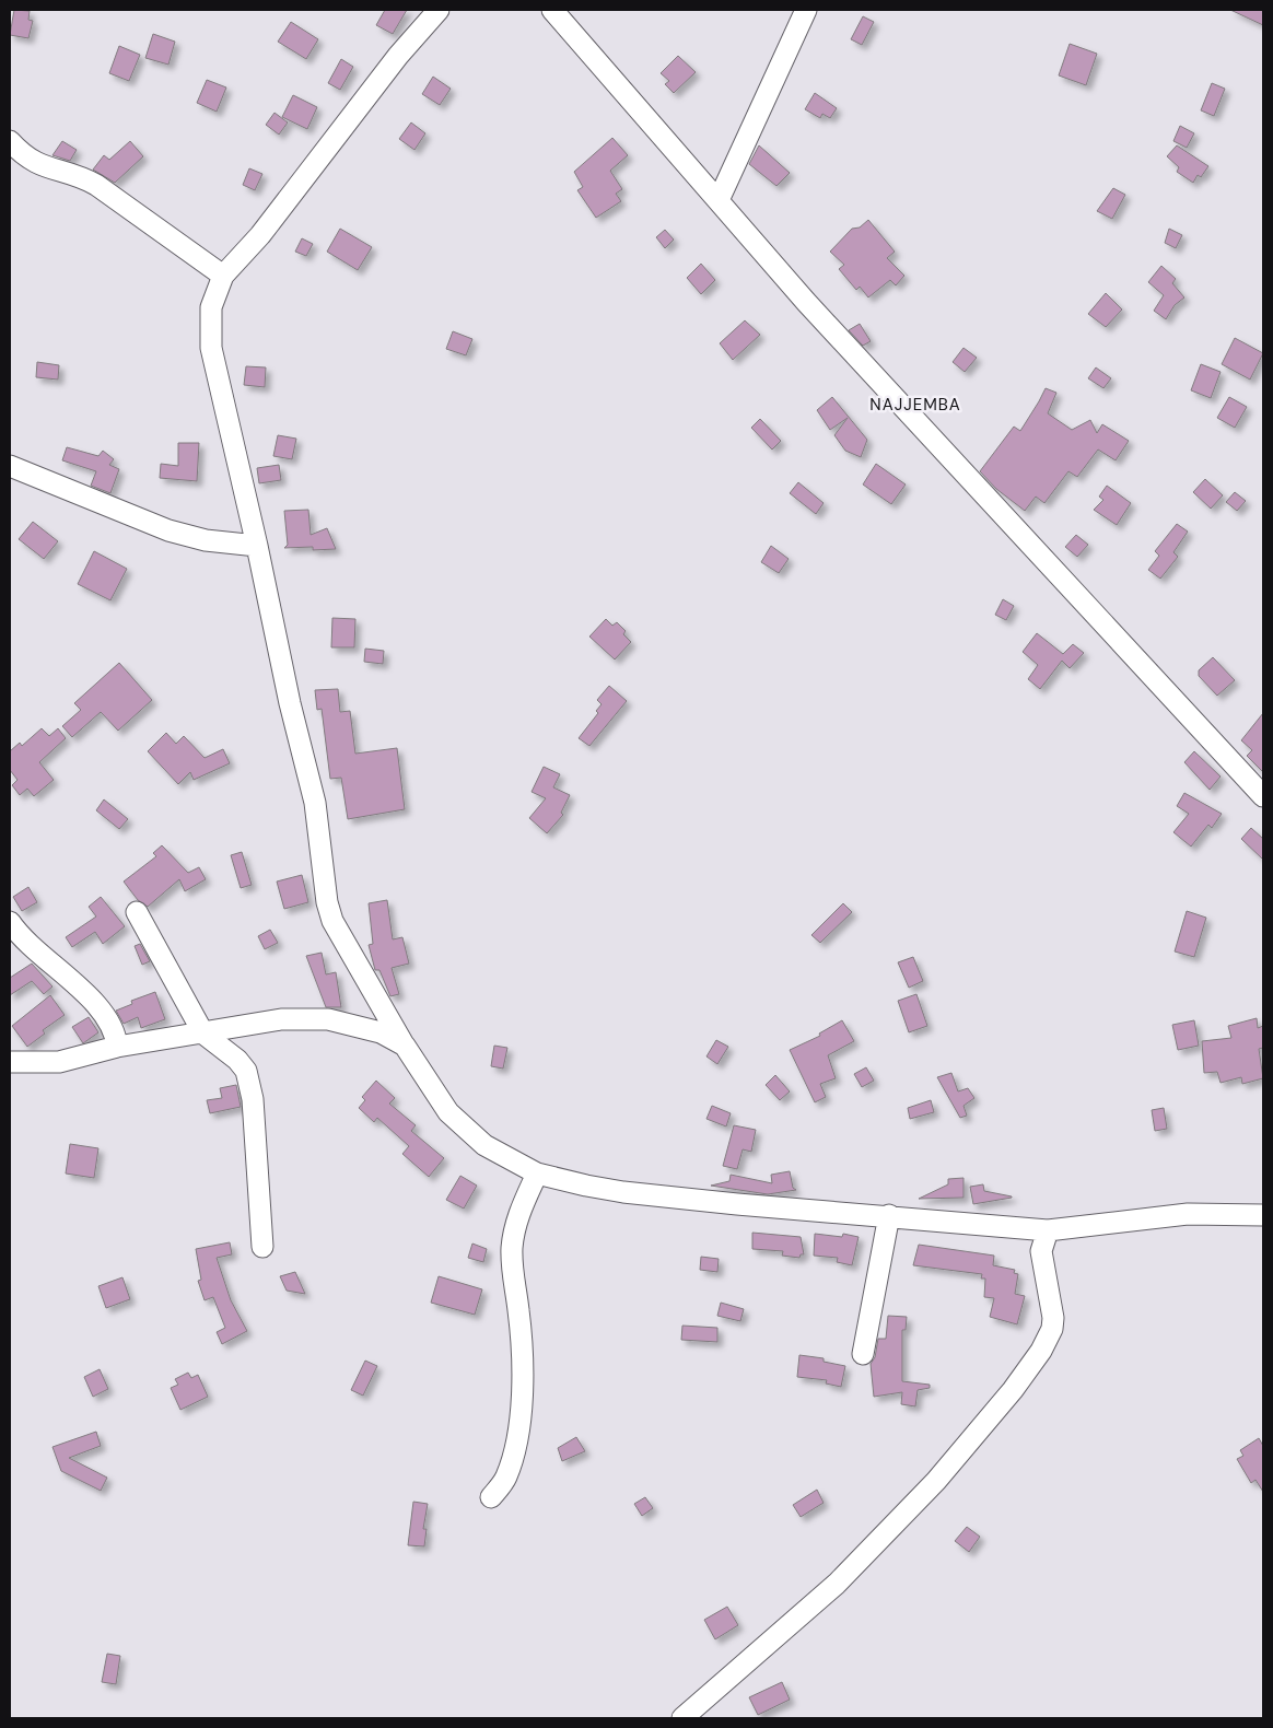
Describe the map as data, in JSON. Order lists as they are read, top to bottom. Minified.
{"districts":["NAJJEMBA"]}
